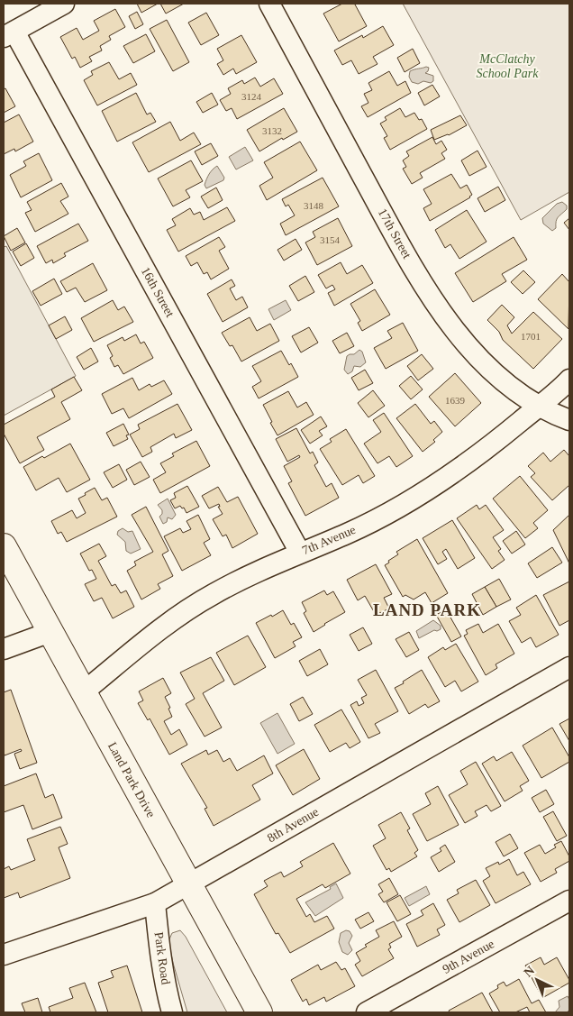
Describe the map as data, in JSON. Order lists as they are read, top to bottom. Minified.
{"streets":{"main road":["Land Park Drive"],"street":["17th Street","16th Street","7th Avenue","8th Avenue","9th Avenue","Park Road"]},"crossings":[["17th Street","7th Avenue"],["16th Street","7th Avenue"],["7th Avenue","Land Park Drive"],["Land Park Drive","8th Avenue"],["8th Avenue","Park Road"]],"districts":["LAND PARK"],"parks":["McClatchy School Park"],"house_numbers":["3124","3132","3148","3154","1701","1639"],"north":"top left"}
